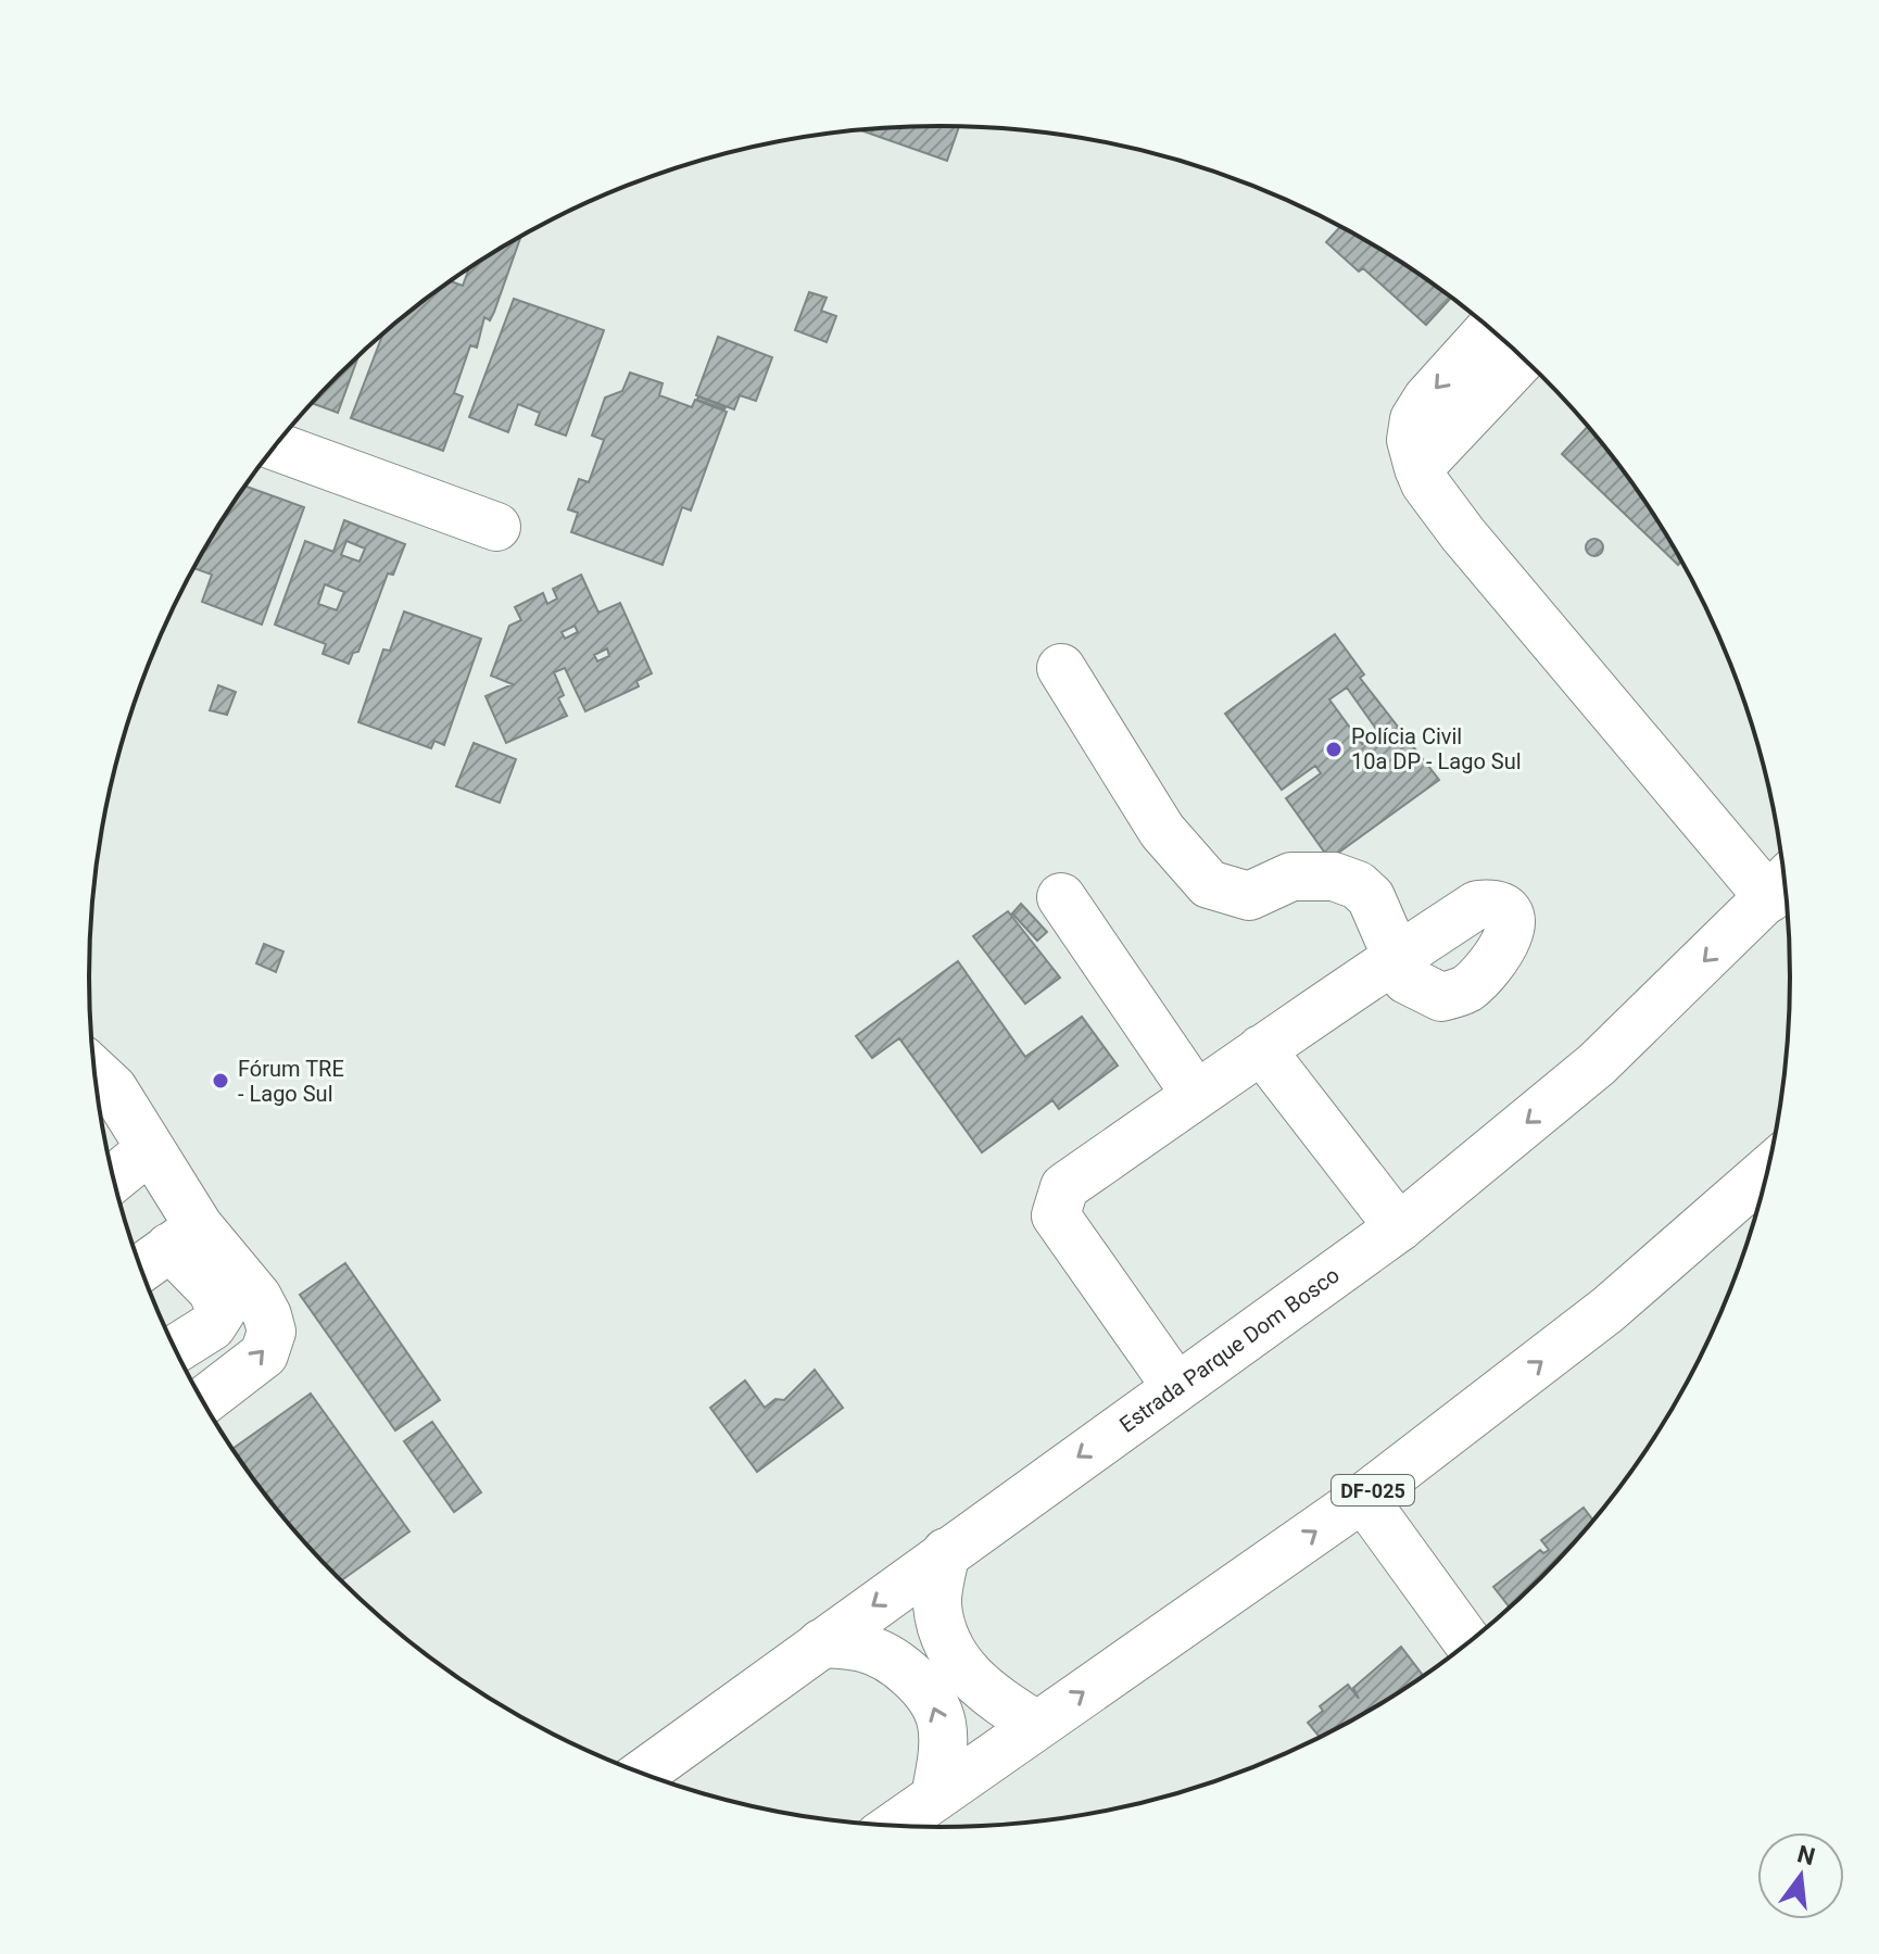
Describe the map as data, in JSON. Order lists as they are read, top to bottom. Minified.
{"streets":{"main road":["Estrada Parque Dom Bosco","DF-025"]},"places":["Polícia Civil 10a DP - Lago Sul","Fórum TRE - Lago Sul"],"north":"top"}
